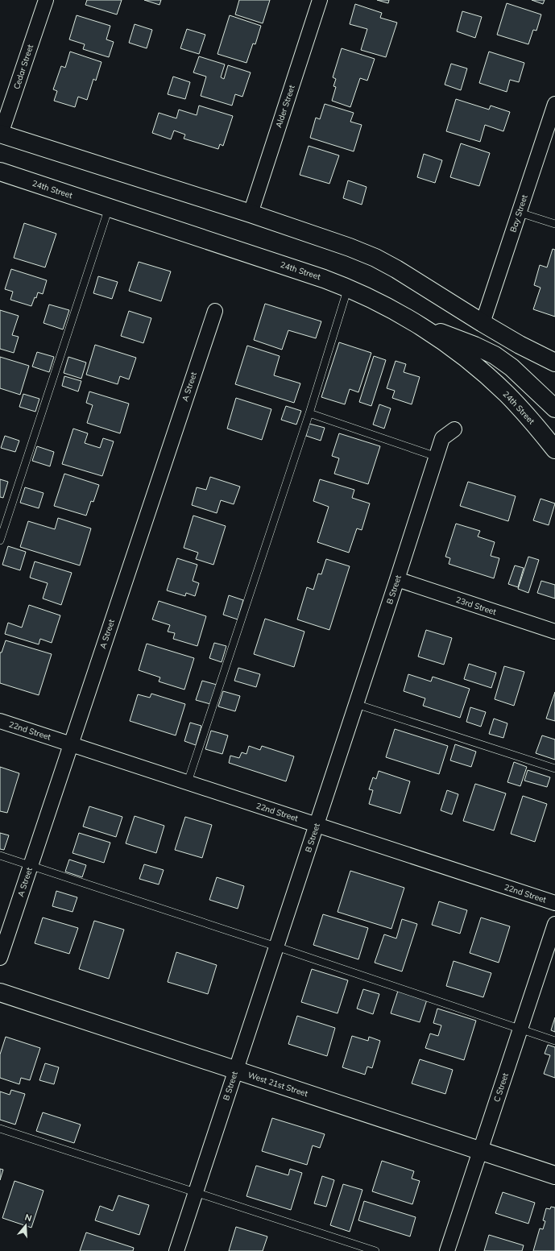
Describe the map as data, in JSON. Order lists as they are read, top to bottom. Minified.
{"streets":{"main road":["24th Street","West 21st Street"],"street":["Cedar Street","Alder Street","Bay Street","A Street","B Street","23rd Street","22nd Street","C Street"]},"crossings":[["A Street","22nd Street"],["B Street","23rd Street"],["B Street","22nd Street"],["B Street","West 21st Street"],["West 21st Street","C Street"]],"north":"top"}
